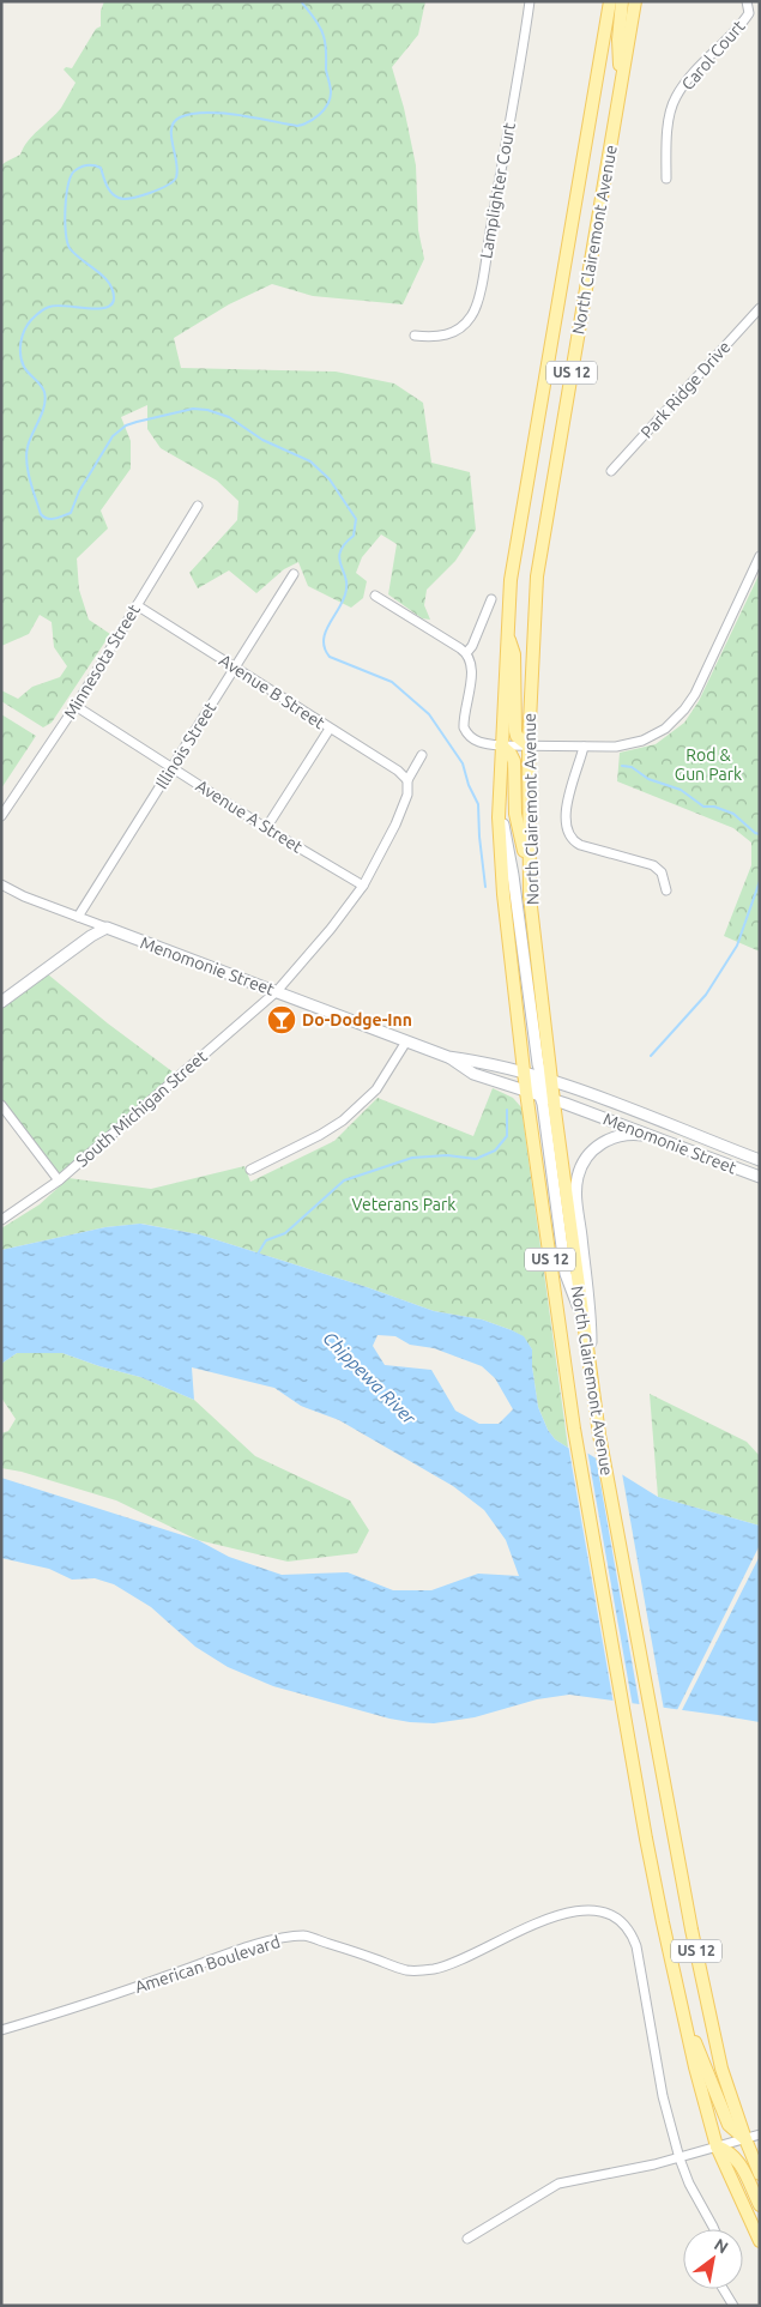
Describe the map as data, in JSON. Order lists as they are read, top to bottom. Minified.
{"streets":{"main road":["North Clairemont Avenue","US 12","Menomonie Street"],"street":["Carol Court","Lamplighter Court","Park Ridge Drive","Minnesota Street","Avenue B Street","Illinois Street","Avenue A Street","South Michigan Street","American Boulevard"]},"crossings":[["North Clairemont Avenue","US 12"],["North Clairemont Avenue","Menomonie Street"],["Minnesota Street","Avenue B Street"],["Minnesota Street","Avenue A Street"],["Avenue B Street","Illinois Street"],["Avenue B Street","South Michigan Street"],["Illinois Street","Avenue A Street"],["Illinois Street","Menomonie Street"],["Avenue A Street","South Michigan Street"],["Menomonie Street","South Michigan Street"]],"water":["Chippewa River"],"parks":["Rod & Gun Park","Veterans Park"],"places":{"bar":["Do-Dodge-Inn"]},"north":"top right"}
